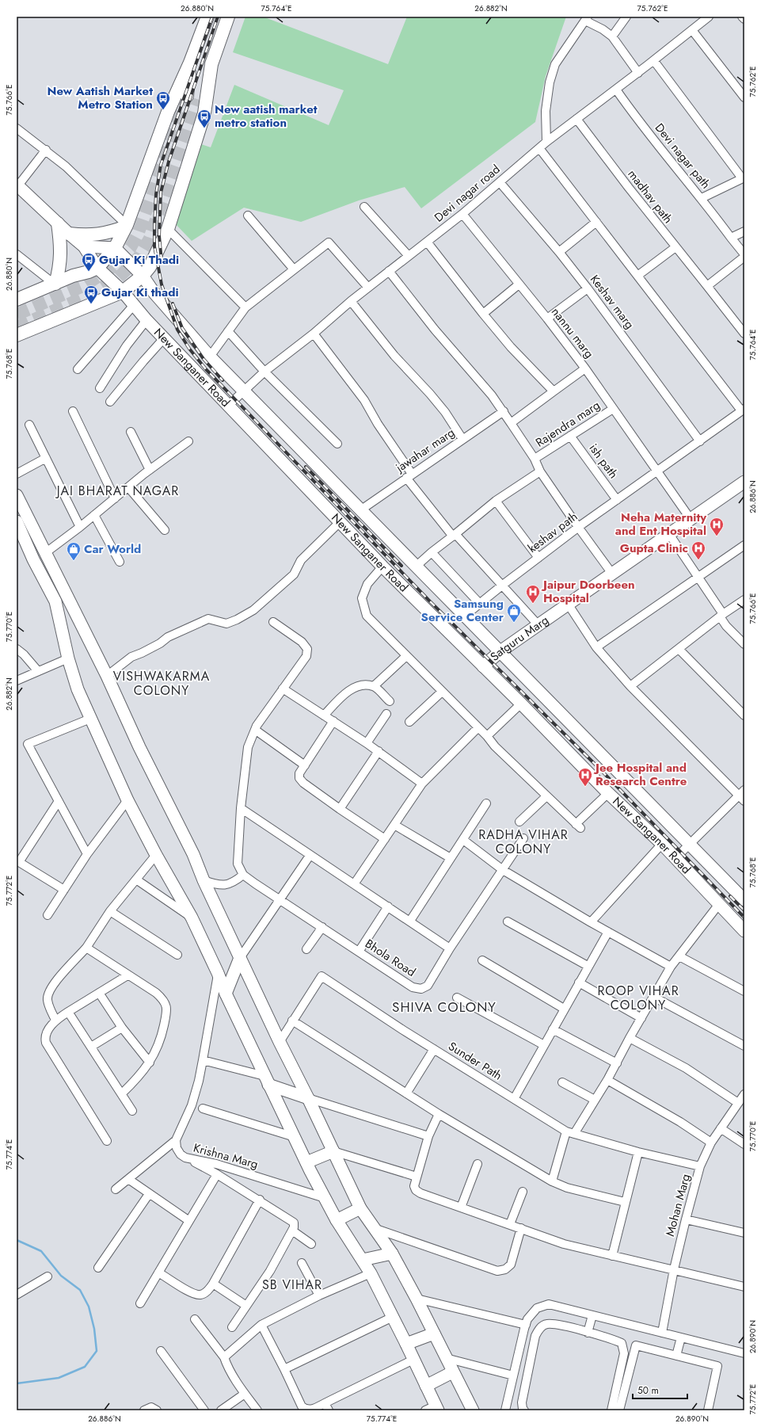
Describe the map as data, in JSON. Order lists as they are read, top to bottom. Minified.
{"streets":{"street":["Devi nagar path","Devi nagar road","madhav path","Keshav marg","nannu marg","New Sanganer Road","Rajendra marg","jawahar marg","ish path","keshav path","Satguru Marg","Bhola Road","Sunder Path","Krishna Marg","Mohan Marg"]},"crossings":[["Devi nagar path","Devi nagar road"],["Devi nagar road","madhav path"],["Devi nagar road","Keshav marg"],["Devi nagar road","nannu marg"],["Devi nagar road","New Sanganer Road"],["Keshav marg","keshav path"],["nannu marg","Rajendra marg"],["nannu marg","keshav path"],["nannu marg","Satguru Marg"],["New Sanganer Road","jawahar marg"],["New Sanganer Road","keshav path"],["New Sanganer Road","Satguru Marg"],["Rajendra marg","ish path"],["ish path","keshav path"],["Sunder Path","Mohan Marg"]],"districts":["JAI BHARAT NAGAR","VISHWAKARMA COLONY","RADHA VIHAR COLONY","ROOP VIHAR COLONY","SHIVA COLONY","SB VIHAR"],"places":{"bus stop":["New Aatish Market Metro Station","New aatish market metro station","Gujar Ki Thadi","Gujar Ki thadi"],"hospital":["Neha Maternity and Ent Hospital","Gupta Clinic","Jaipur Doorbeen Hospital","Jee Hospital and Research Centre"],"shop":["Car World","Samsung Service Center"]},"scale_bar":"50 m","coordinates":["26.880°N","75.764°E","26.882°N","75.762°E","75.766°E","75.768°E","26.886°N","75.770°E","75.772°E","75.774°E","26.890°N"]}
